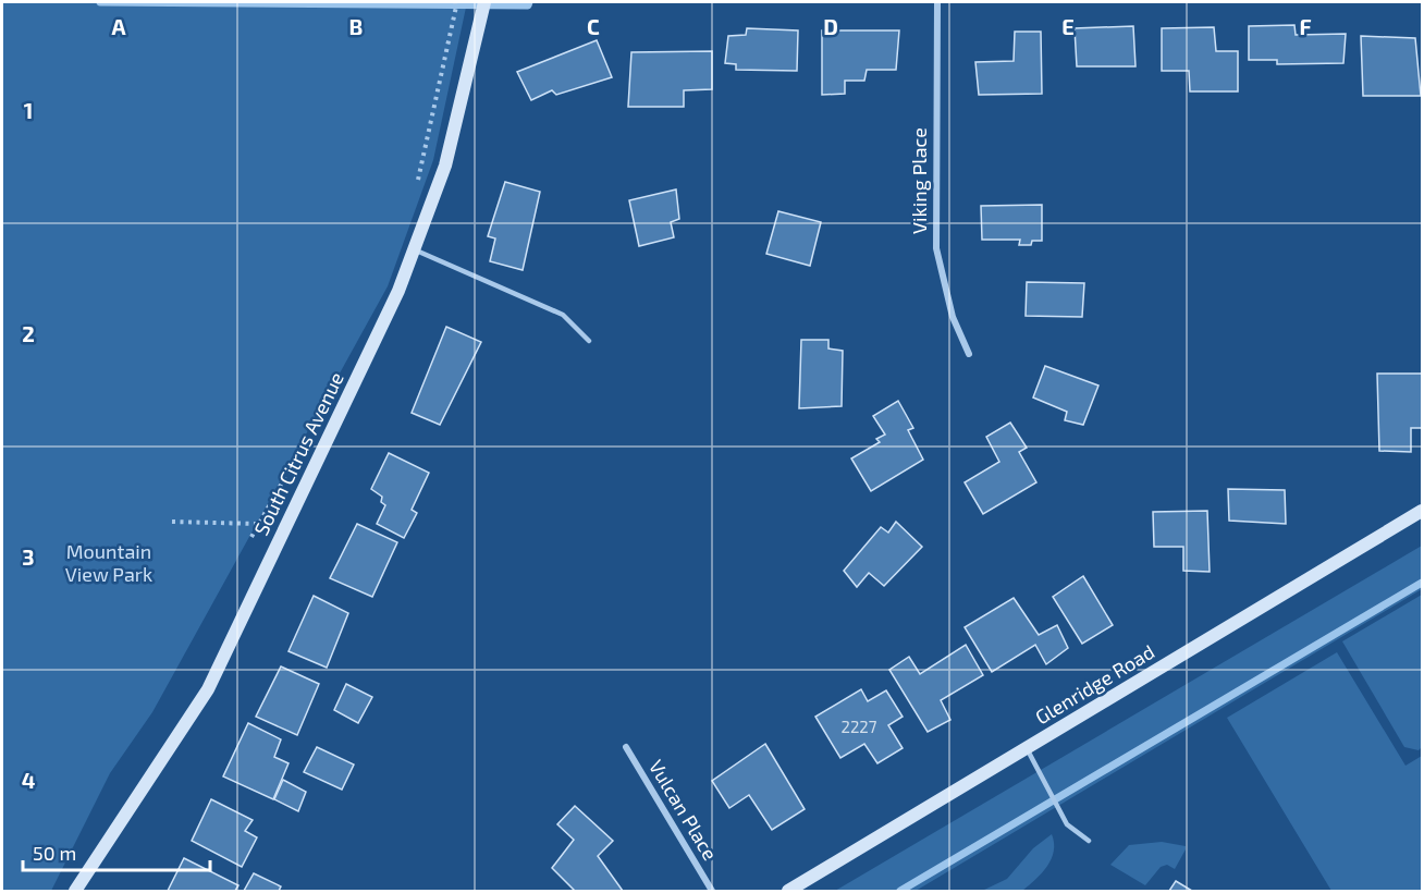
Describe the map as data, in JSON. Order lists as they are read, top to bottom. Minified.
{"streets":{"street":["Viking Place","South Citrus Avenue","Glenridge Road","Vulcan Place"]},"parks":["Mountain View Park"],"house_numbers":["2227"],"scale_bar":"50 m","grid":{"columns":["A","B","C","D","E","F"],"rows":["1","2","3","4"]}}
